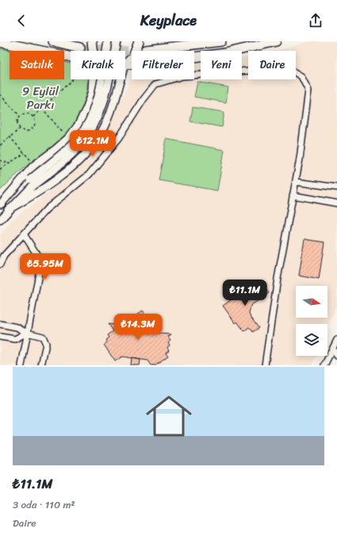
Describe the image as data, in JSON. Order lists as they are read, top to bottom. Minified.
{"parks":["9 Eylül Parkı"],"north":"right","page":{"header":"Keyplace","chip":["Satılık","Kiralık","Filtreler","Yeni","Daire"],"price":["₺12.1M","₺5.95M","₺11.1M","₺14.3M"],"list":[{"name":"₺11.1M","note":"3 oda · 110 m² · Daire"}]}}
